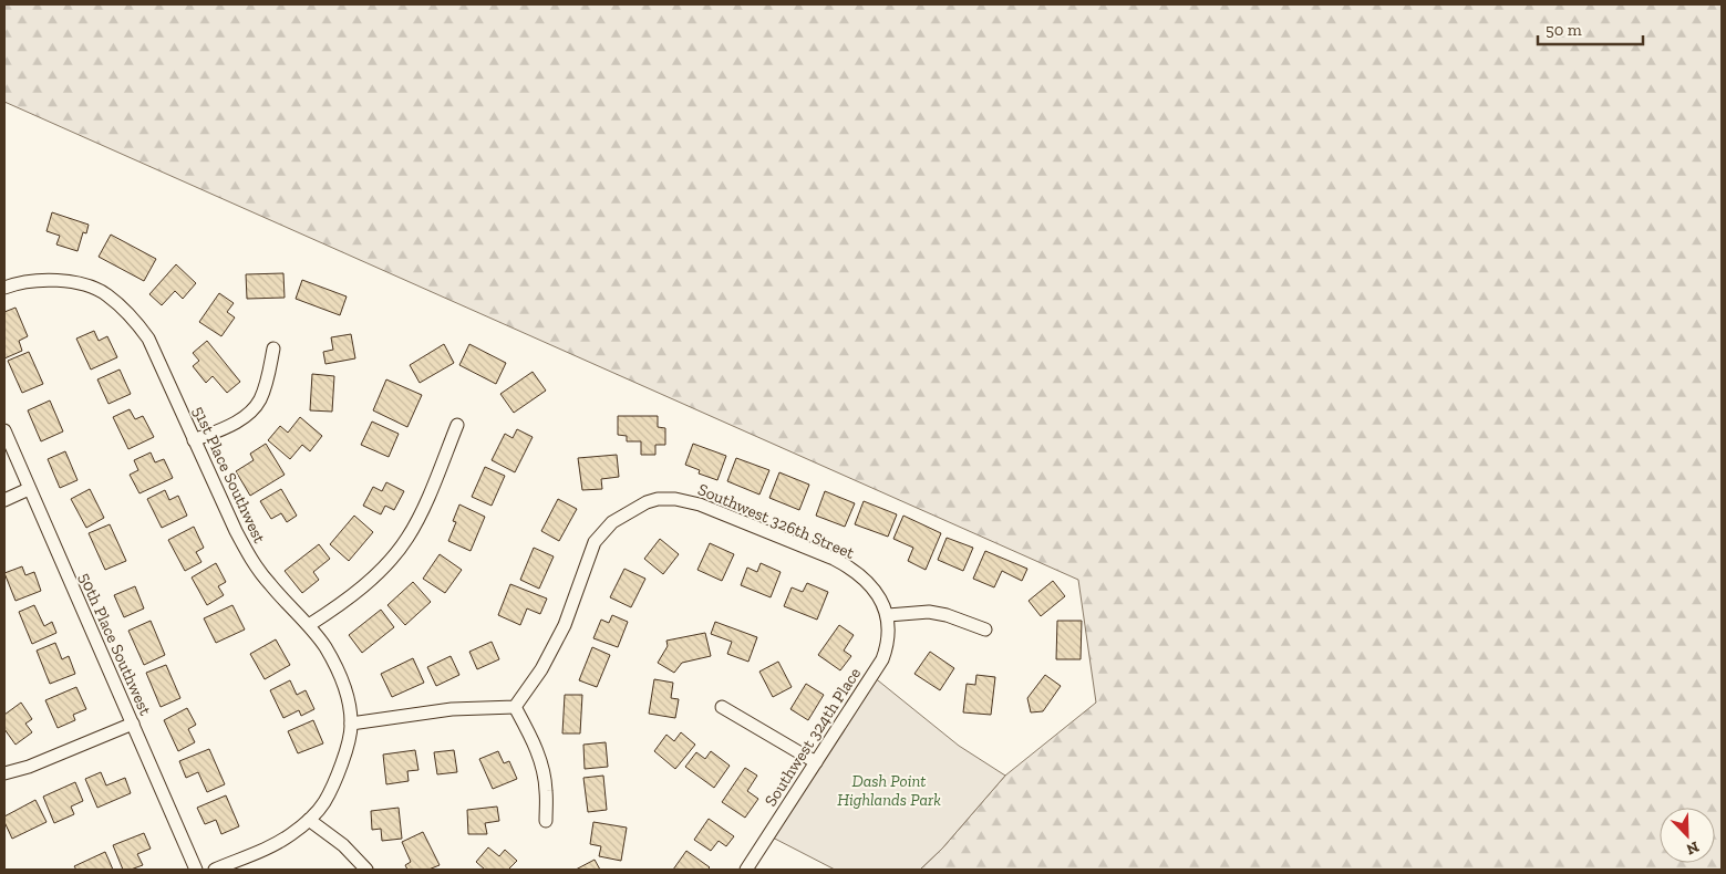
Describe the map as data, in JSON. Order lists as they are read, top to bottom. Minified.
{"streets":{"street":["51st Place Southwest","Southwest 326th Street","50th Place Southwest","Southwest 324th Place"]},"crossings":[["Southwest 326th Street","Southwest 324th Place"]],"parks":["Dash Point Highlands Park"],"scale_bar":"50 m","north":"bottom right"}
